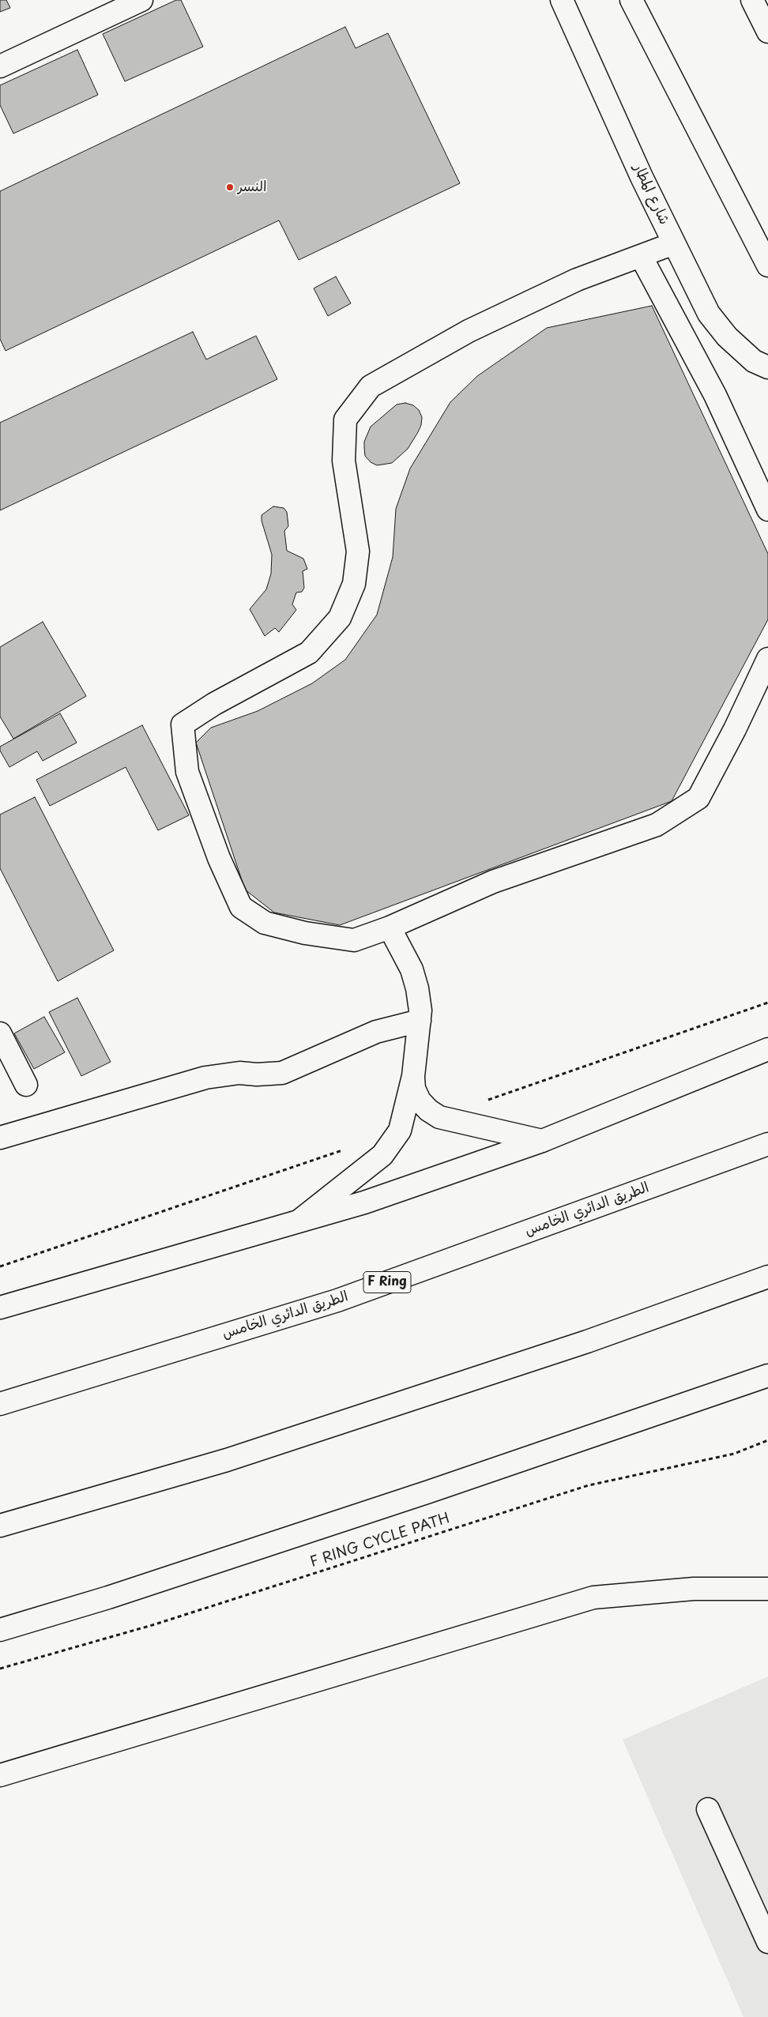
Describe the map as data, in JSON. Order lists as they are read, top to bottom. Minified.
{"streets":{"main road":["شارع المطار","الطريق الدائري الخامس","F Ring"],"path":["F RING CYCLE PATH"]},"places":["النسر"]}
